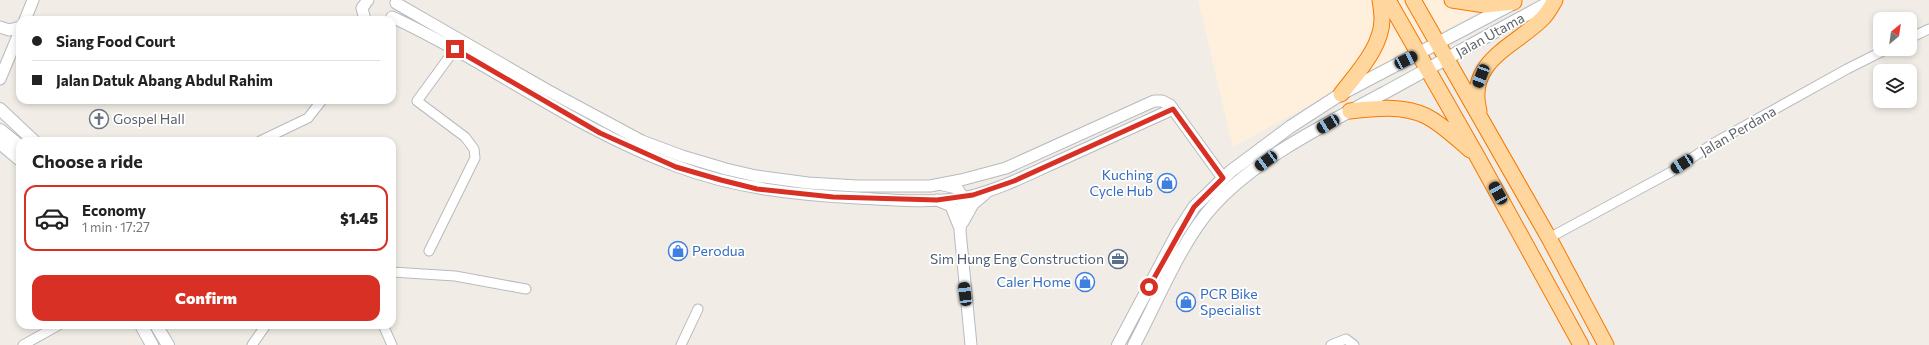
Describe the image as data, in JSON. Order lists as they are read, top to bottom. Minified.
{"streets":{"main road":["Jalan Utama"],"street":["Jalan Perdana"]},"places":{"church":["Gospel Hall"],"shop":["Kuching Cycle Hub","Perodua","Caler Home","PCR Bike Specialist"],"office":["Sim Hung Eng Construction"]},"north":"top right","page":{"banner":["Siang Food Court","Jalan Datuk Abang Abdul Rahim"],"heading":"Choose a ride","list":[{"name":"Economy","note":"1 min · 17:27","value":"$1.45"}],"buttons":"Confirm"}}
